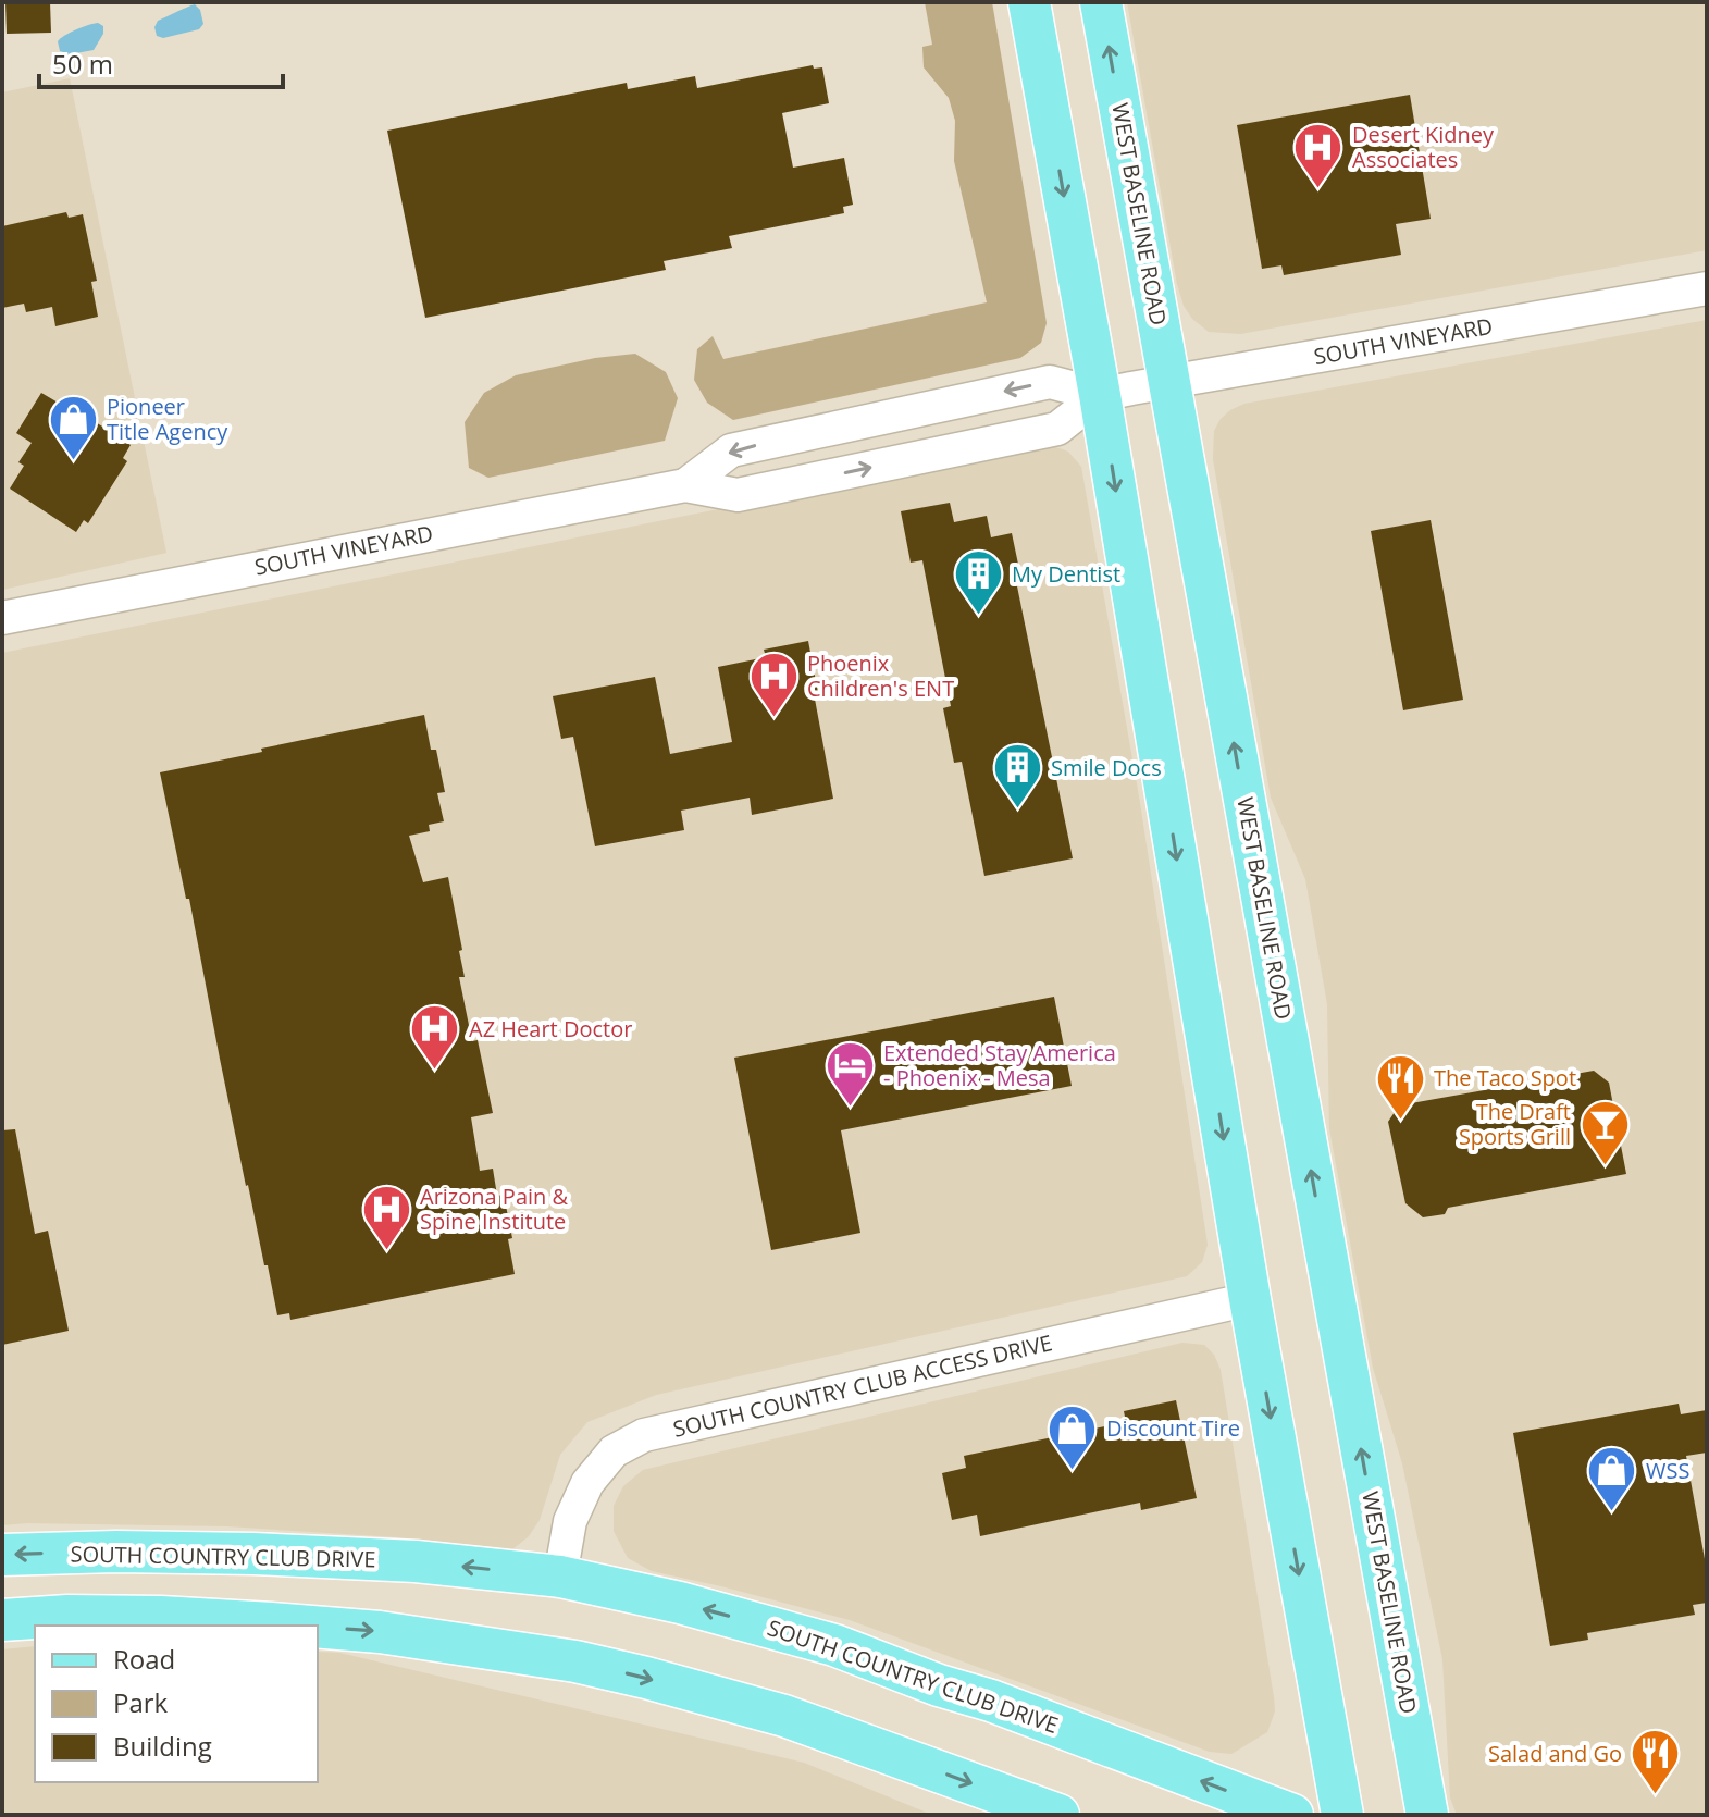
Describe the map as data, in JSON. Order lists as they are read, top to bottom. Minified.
{"streets":{"main road":["WEST BASELINE ROAD","SOUTH COUNTRY CLUB DRIVE"],"street":["SOUTH VINEYARD","SOUTH COUNTRY CLUB ACCESS DRIVE"]},"crossings":[["WEST BASELINE ROAD","SOUTH VINEYARD"],["SOUTH COUNTRY CLUB ACCESS DRIVE","SOUTH COUNTRY CLUB DRIVE"]],"places":{"hospital":["Desert Kidney Associates","Phoenix Children's ENT","AZ Heart Doctor","Arizona Pain & Spine Institute"],"shop":["Pioneer Title Agency","Discount Tire","WSS"],"building":["My Dentist","Smile Docs"],"hotel":["Extended Stay America - Phoenix - Mesa"],"restaurant":["The Taco Spot","Salad and Go"],"bar":["The Draft Sports Grill"]},"legend":["Road","Park","Building"],"scale_bar":"50 m"}
